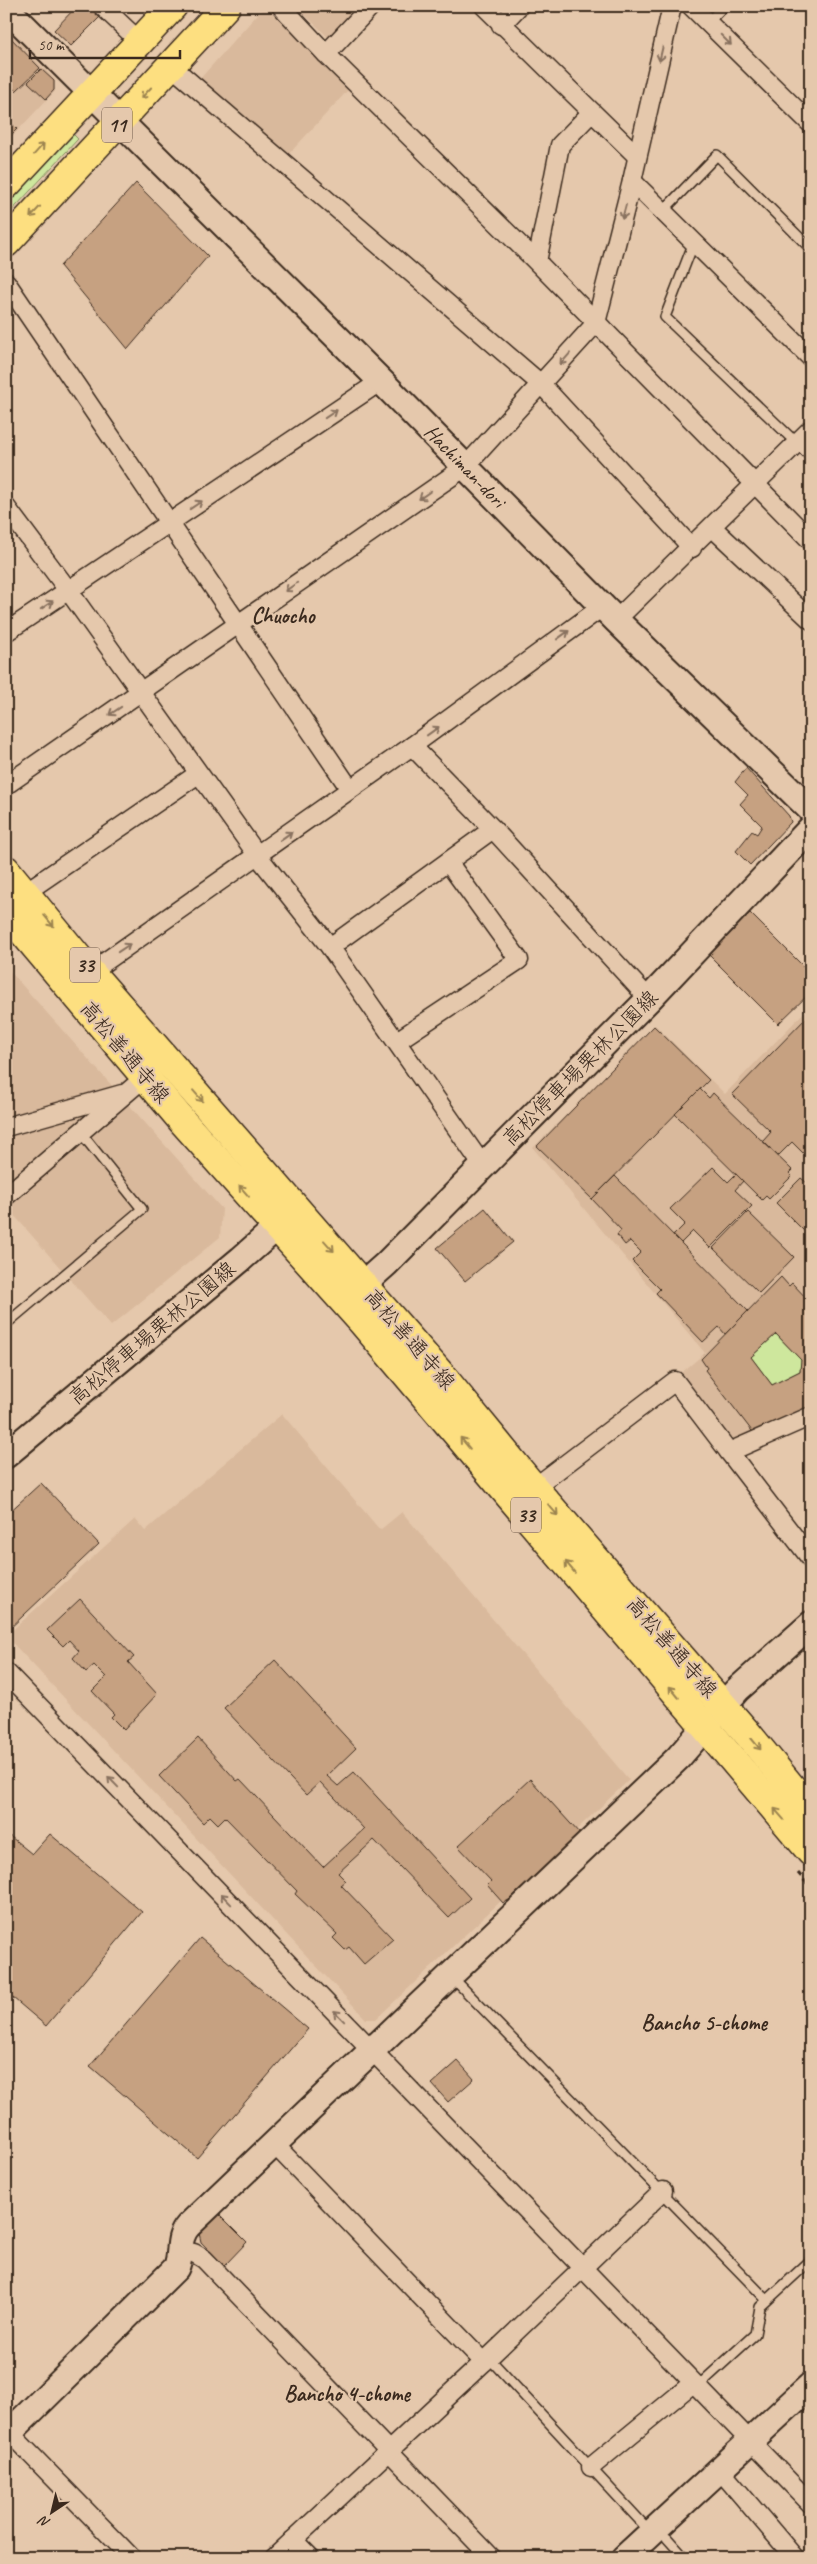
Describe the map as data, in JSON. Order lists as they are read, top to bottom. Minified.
{"streets":{"main road":["11","33","高松善通寺線"],"street":["Hachiman-dori","高松停車場栗林公園線"]},"crossings":[["11","Hachiman-dori"],["高松善通寺線","高松停車場栗林公園線"]],"districts":["Chuocho","Bancho 5-chome","Bancho 4-chome"],"scale_bar":"50 m","north":"bottom left"}
